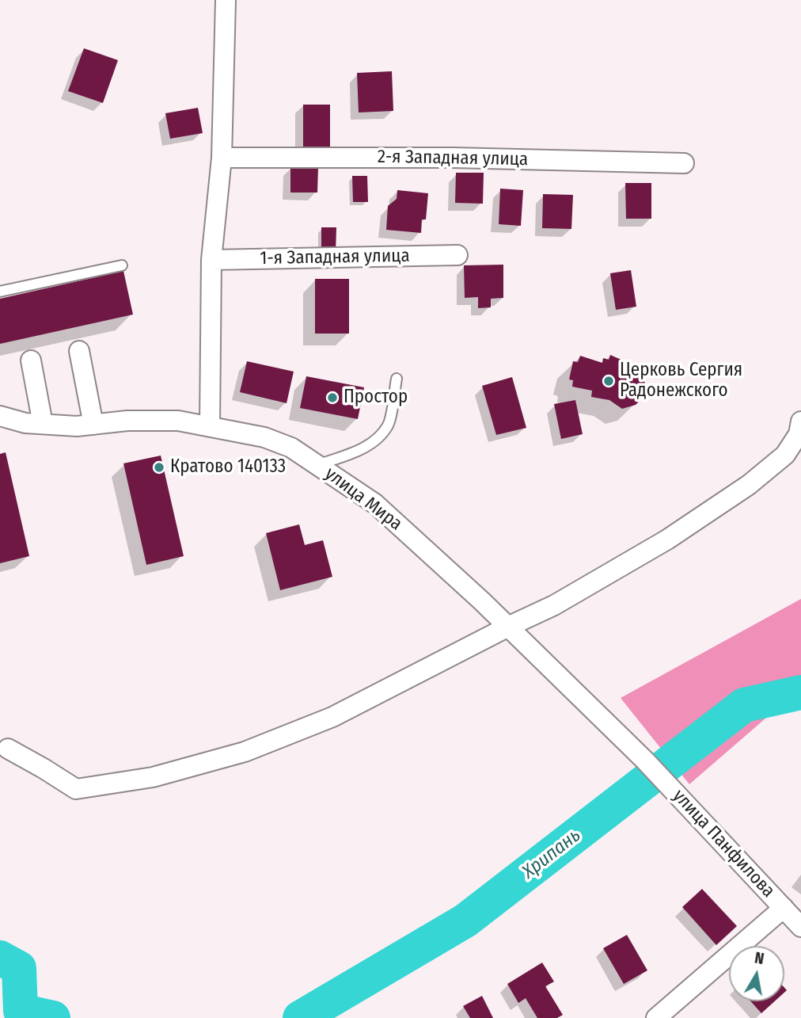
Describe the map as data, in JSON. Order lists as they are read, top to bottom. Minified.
{"streets":{"street":["2-я Западная улица","1-я Западная улица","улица Мира","улица Панфилова"]},"crossings":[["улица Мира","улица Панфилова"]],"water":["Хрипань"],"places":["Церковь Сергия Радонежского","Простор","Кратово 140133"],"north":"top"}
